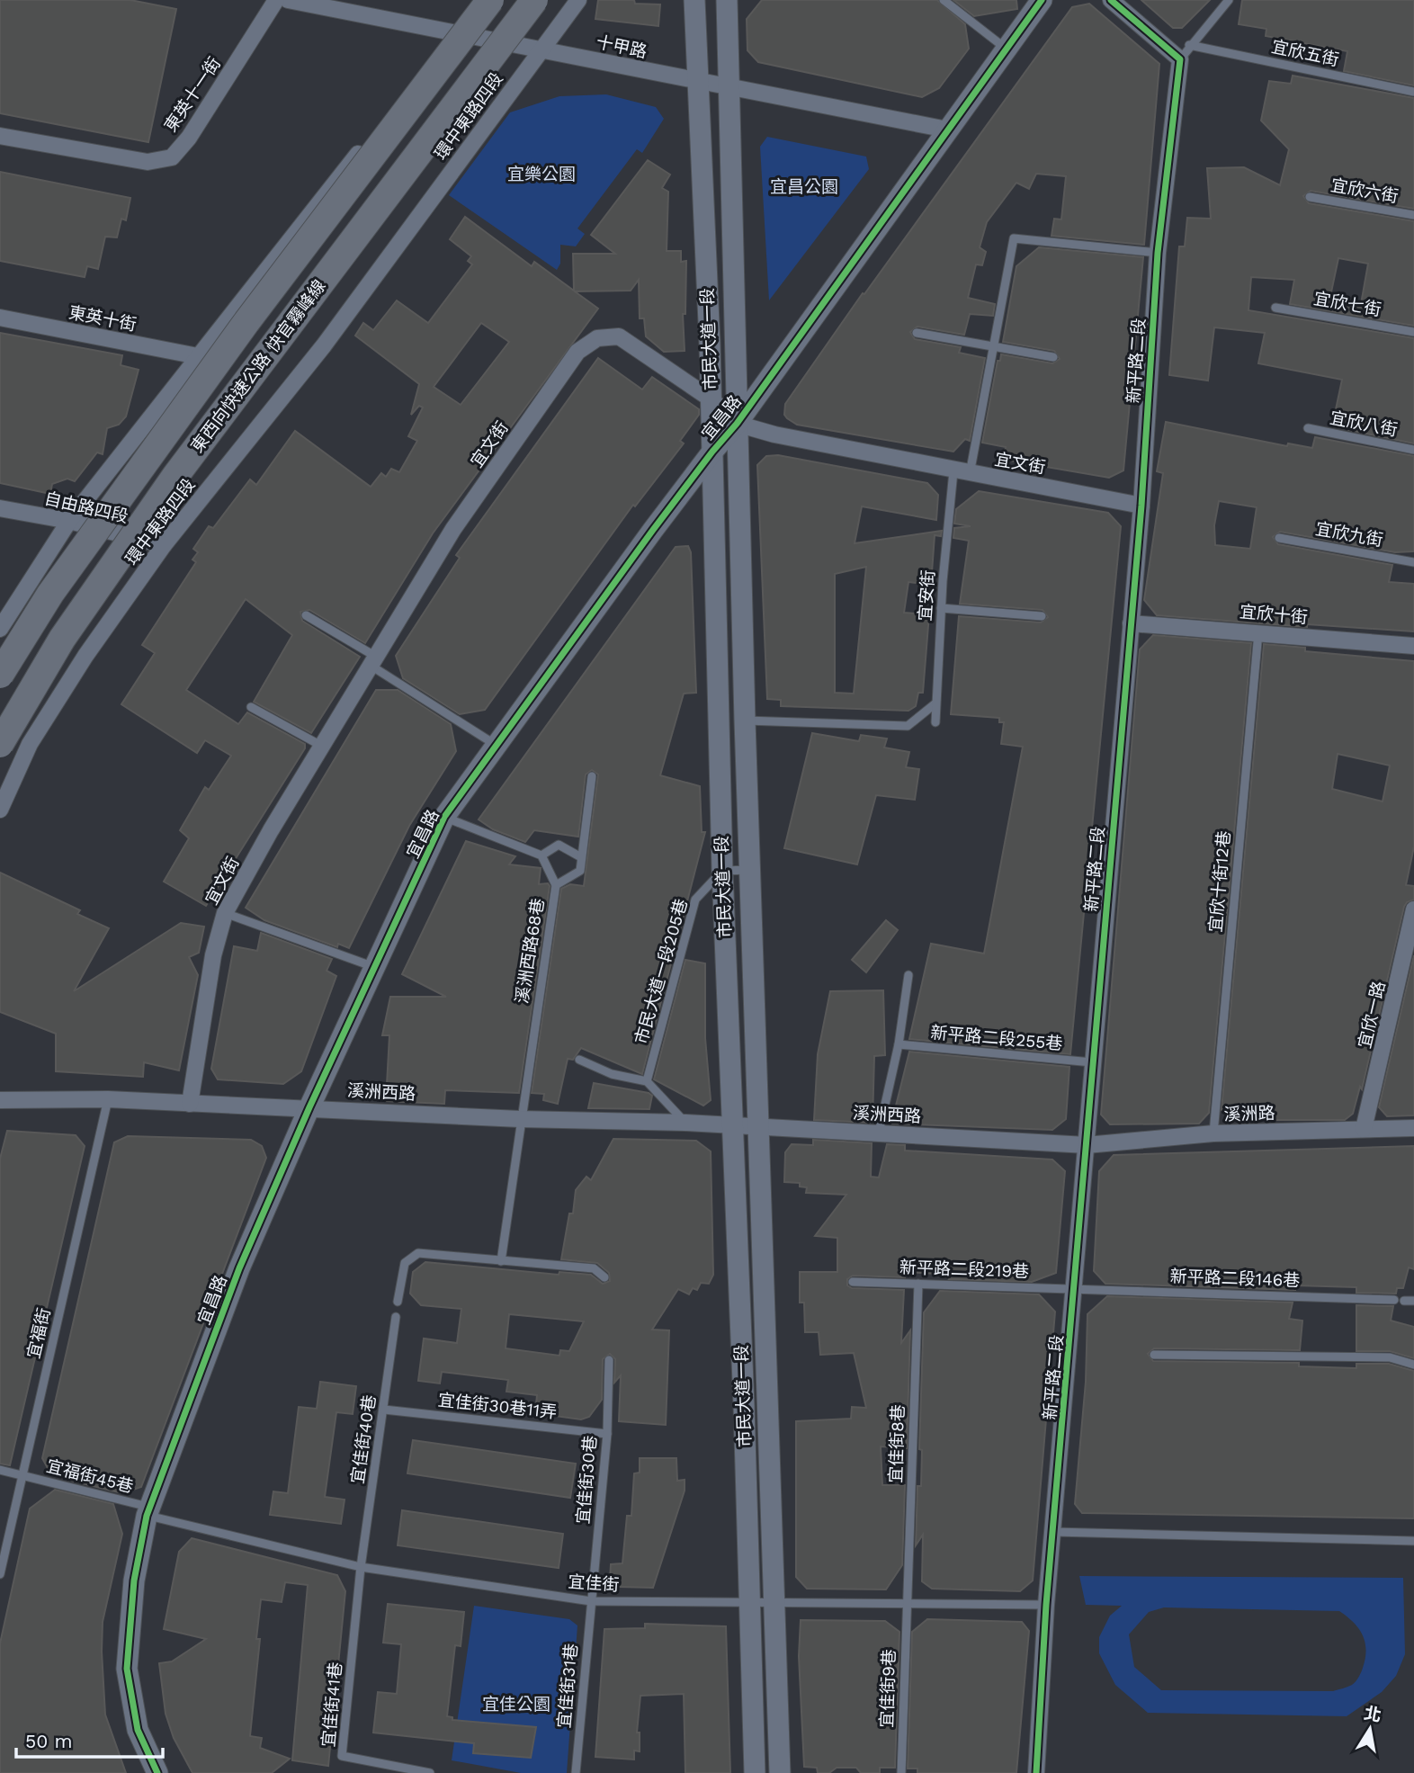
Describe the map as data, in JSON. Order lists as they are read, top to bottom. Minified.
{"streets":{"highway":["東西向快速公路 快官霧峰線"],"street":["十甲路","東英十一街","環中東路四段","東英十街","市民大道一段","新平路二段","宜昌路","宜文街","自由路四段","宜欣十街","宜欣一路","溪洲西路","溪洲路"],"lane":["宜欣五街","宜欣六街","宜欣七街","宜欣八街","宜欣九街","宜安街","宜欣十街12巷","溪洲西路68巷","市民大道一段205巷","新平路二段255巷","新平路二段219巷","新平路二段146巷","宜福街","宜佳街30巷11弄","宜佳街40巷","宜佳街8巷","宜福街45巷","宜佳街30巷","宜佳街","宜佳街31巷","宜佳街9巷","宜佳街41巷"]},"crossings":[["十甲路","環中東路四段"],["十甲路","市民大道一段"],["十甲路","宜昌路"],["環中東路四段","自由路四段"],["市民大道一段","宜昌路"],["市民大道一段","宜文街"],["市民大道一段","市民大道一段205巷"],["市民大道一段","溪洲西路"],["市民大道一段","宜佳街"],["新平路二段","宜文街"],["新平路二段","宜安街"],["新平路二段","宜欣十街"],["新平路二段","新平路二段255巷"],["新平路二段","溪洲西路"],["新平路二段","溪洲路"],["新平路二段","新平路二段219巷"],["新平路二段","新平路二段146巷"],["新平路二段","宜佳街"],["宜昌路","宜文街"],["宜昌路","溪洲西路"],["宜昌路","宜福街45巷"],["宜昌路","宜佳街"],["宜文街","宜安街"],["宜文街","溪洲西路"],["宜欣十街","宜欣十街12巷"],["宜欣十街12巷","溪洲路"],["溪洲西路68巷","溪洲西路"],["宜欣一路","溪洲路"],["溪洲西路","溪洲路"],["溪洲西路","宜福街"],["新平路二段219巷","新平路二段146巷"],["新平路二段219巷","宜佳街8巷"],["宜福街","宜福街45巷"],["宜佳街30巷11弄","宜佳街40巷"],["宜佳街30巷11弄","宜佳街30巷"],["宜佳街40巷","宜佳街"],["宜佳街40巷","宜佳街41巷"],["宜佳街8巷","宜佳街"],["宜佳街8巷","宜佳街9巷"],["宜福街45巷","宜佳街"],["宜佳街30巷","宜佳街"],["宜佳街30巷","宜佳街31巷"],["宜佳街","宜佳街31巷"],["宜佳街","宜佳街9巷"],["宜佳街","宜佳街41巷"]],"parks":["宜樂公園","宜昌公園","宜佳公園"],"scale_bar":"50 m","north":"top"}
